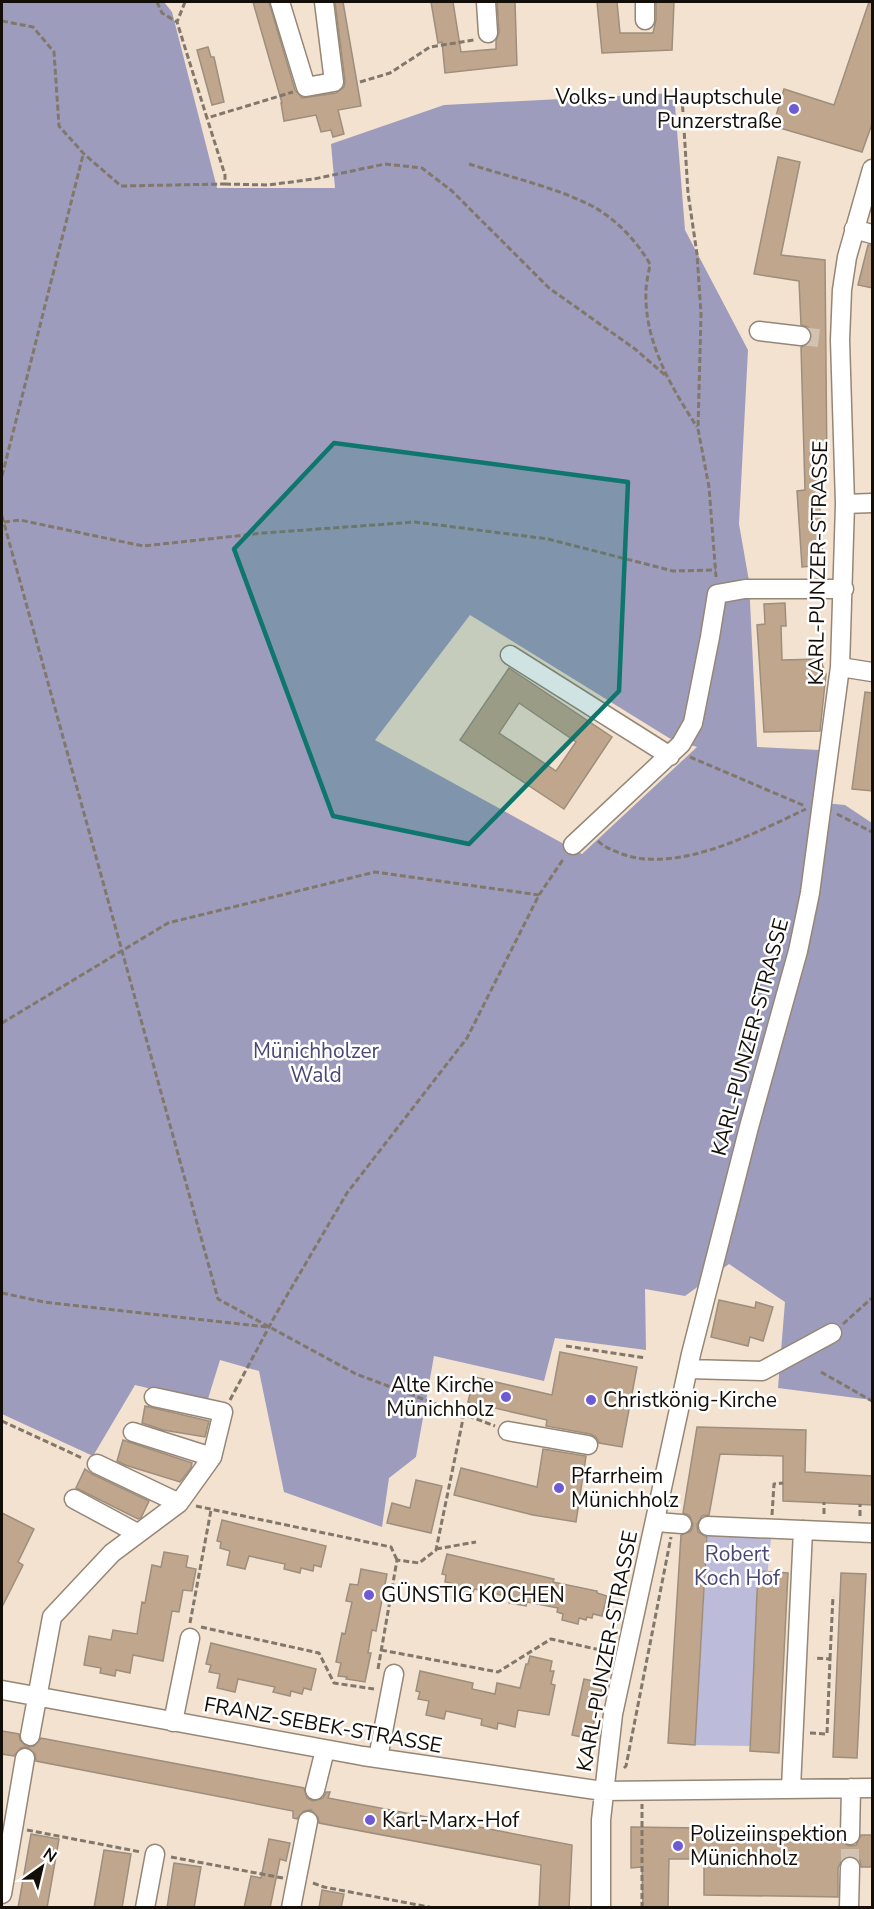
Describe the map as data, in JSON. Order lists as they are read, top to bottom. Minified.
{"streets":{"street":["KARL-PUNZER-STRASSE","FRANZ-SEBEK-STRASSE"]},"crossings":[["KARL-PUNZER-STRASSE","FRANZ-SEBEK-STRASSE"]],"parks":["Münichholzer Wald","Robert Koch Hof"],"places":["Volks- und Hauptschule Punzerstraße","Alte Kirche Münichholz","Christkönig-Kirche","Pfarrheim Münichholz","GÜNSTIG KOCHEN","Karl-Marx-Hof","Polizeiinspektion Münichholz"],"north":"top right"}
